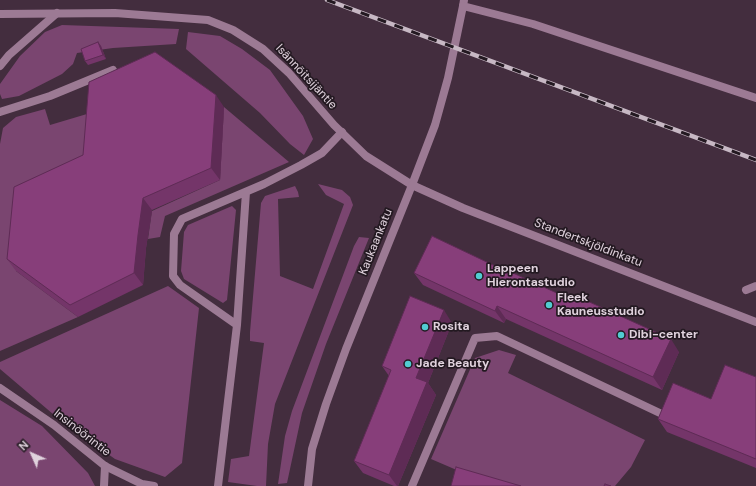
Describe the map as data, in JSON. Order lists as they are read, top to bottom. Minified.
{"streets":{"street":["Isännöitsijäntie","Kaukaankatu","Standertskjöldinkatu","Insinöörintie"]},"crossings":[["Isännöitsijäntie","Kaukaankatu"],["Isännöitsijäntie","Standertskjöldinkatu"],["Kaukaankatu","Standertskjöldinkatu"]],"places":["Lappeen Hierontastudio","Fleek Kauneusstudio","Rosita","Dibi-center","Jade Beauty"],"north":"top left"}
